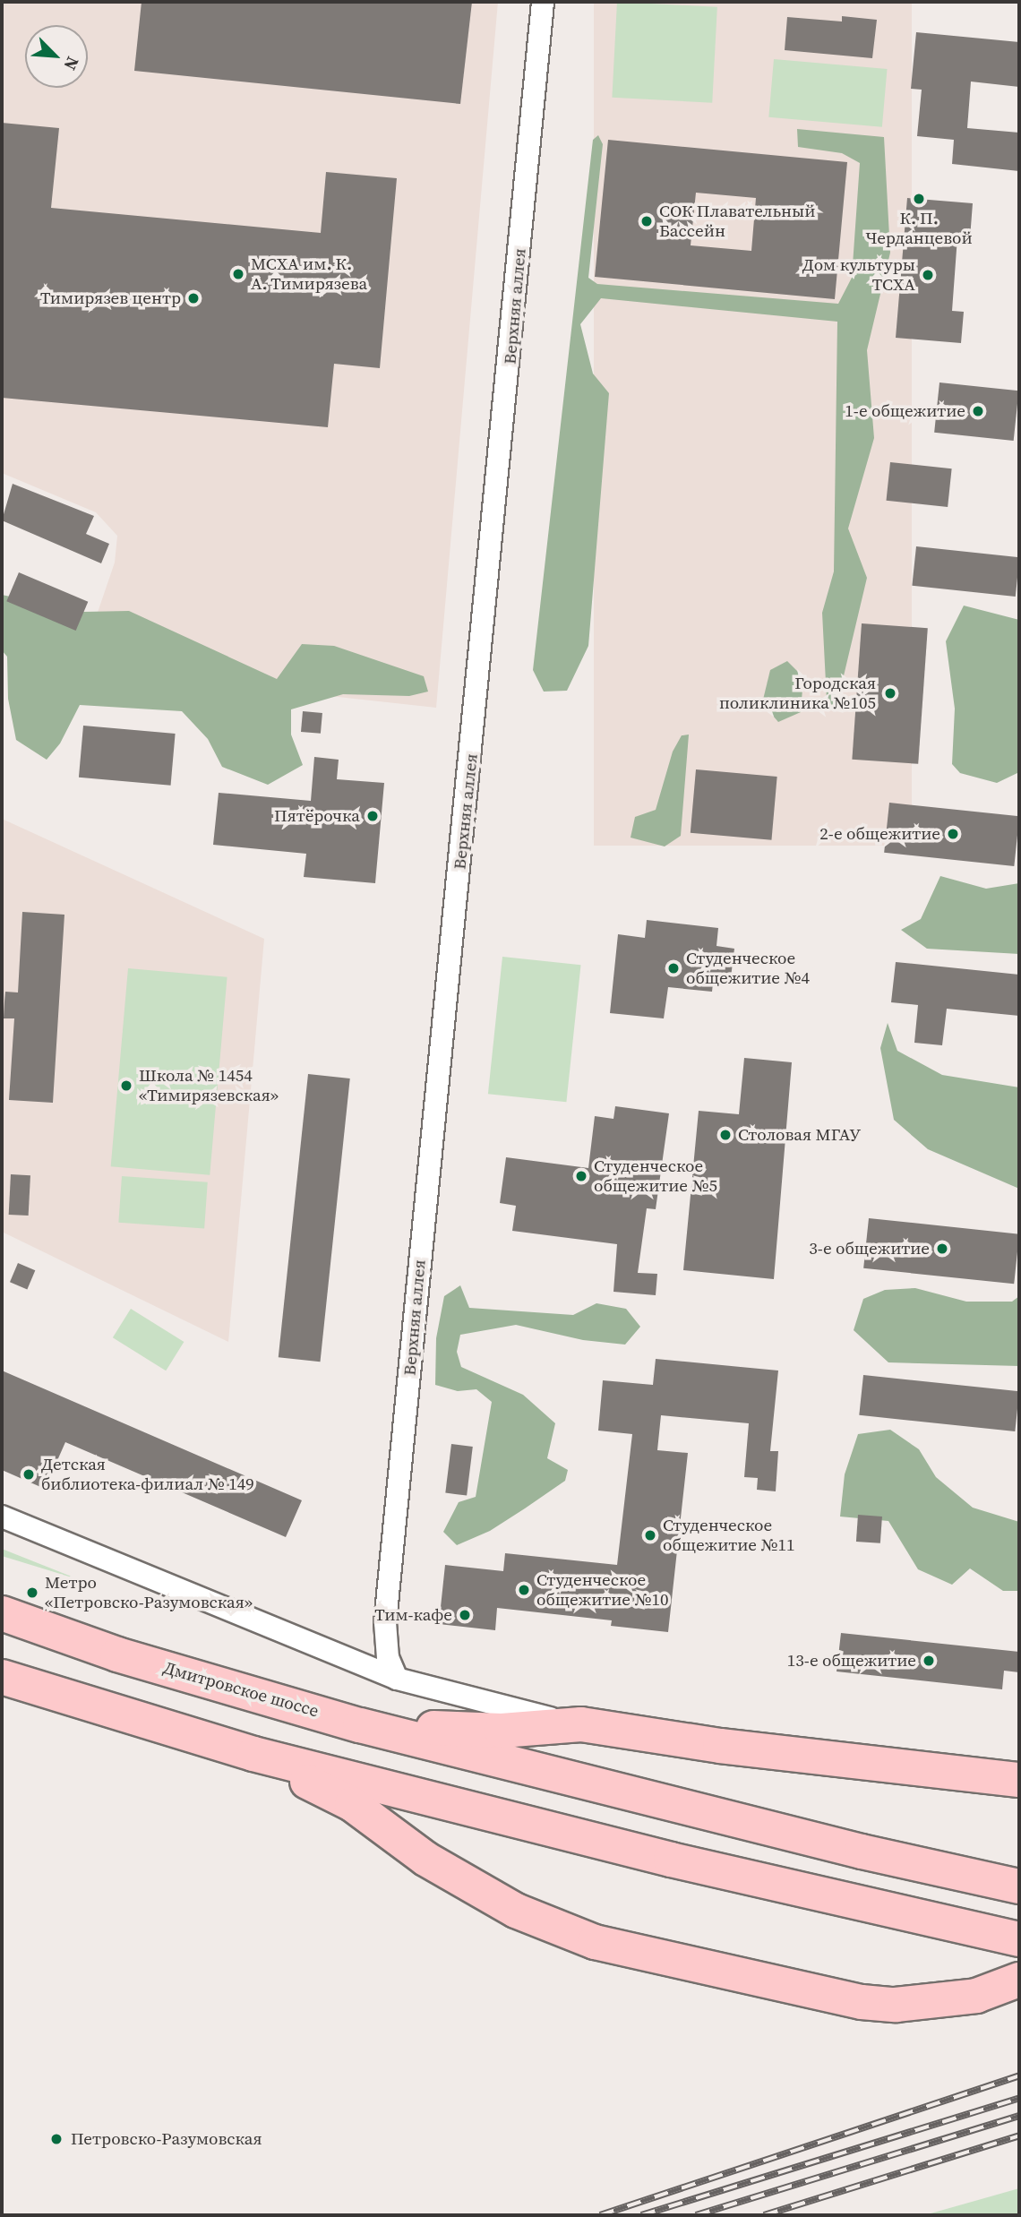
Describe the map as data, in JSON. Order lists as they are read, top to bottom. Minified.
{"streets":{"main road":["Дмитровское шоссе"],"street":["Верхняя аллея"]},"places":["К. П. Черданцевой","СОК Плавательный Бассейн","МСХА им. К. А. Тимирязева","Дом культуры ТСХА","Тимирязев центр","1-е общежитие","Городская поликлиника №105","Пятёрочка","2-е общежитие","Студенческое общежитие №4","Школа № 1454 «Тимирязевская»","Столовая МГАУ","Студенческое общежитие №5","3-е общежитие","Детская библиотека-филиал № 149","Студенческое общежитие №11","Студенческое общежитие №10","Метро «Петровско-Разумовская»","Тим-кафе","13-е общежитие","Петровско-Разумовская"],"north":"bottom right"}
